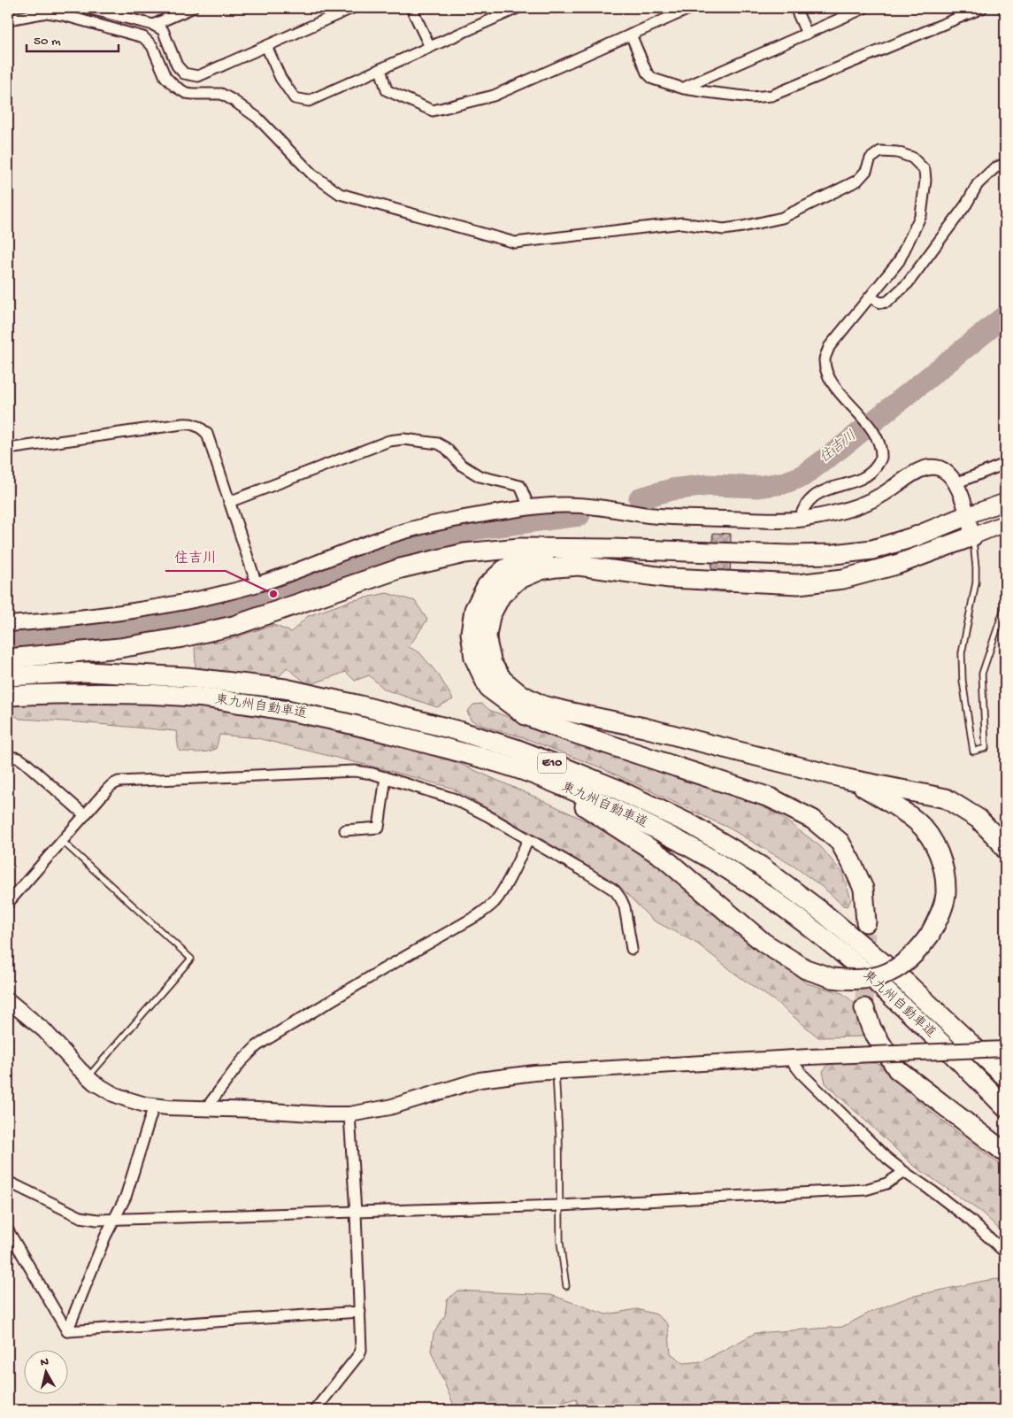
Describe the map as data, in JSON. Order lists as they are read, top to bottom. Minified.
{"streets":{"highway":["東九州自動車道","E10"]},"water":["住吉川"],"places":["住吉川"],"scale_bar":"50 m","north":"top"}
